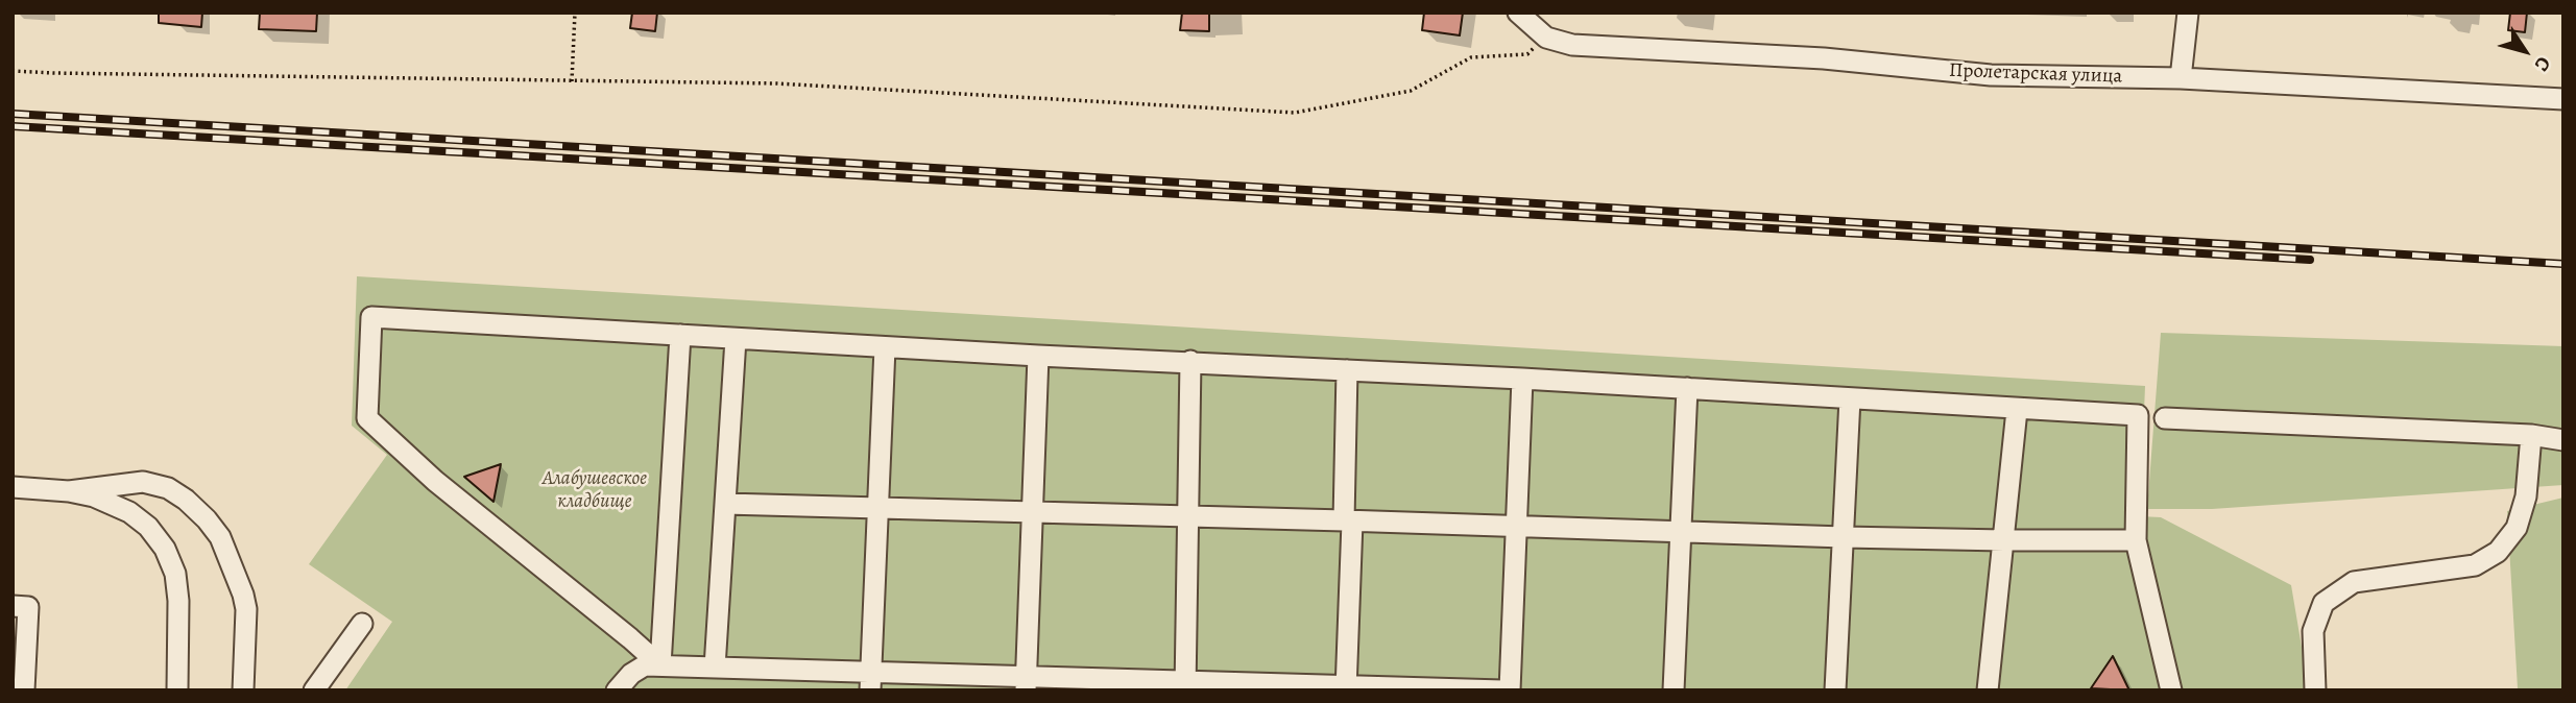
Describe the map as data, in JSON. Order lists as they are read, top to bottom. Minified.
{"streets":{"street":["Пролетарская улица"]},"parks":["Алабушевское кладбище"],"north":"bottom right"}
